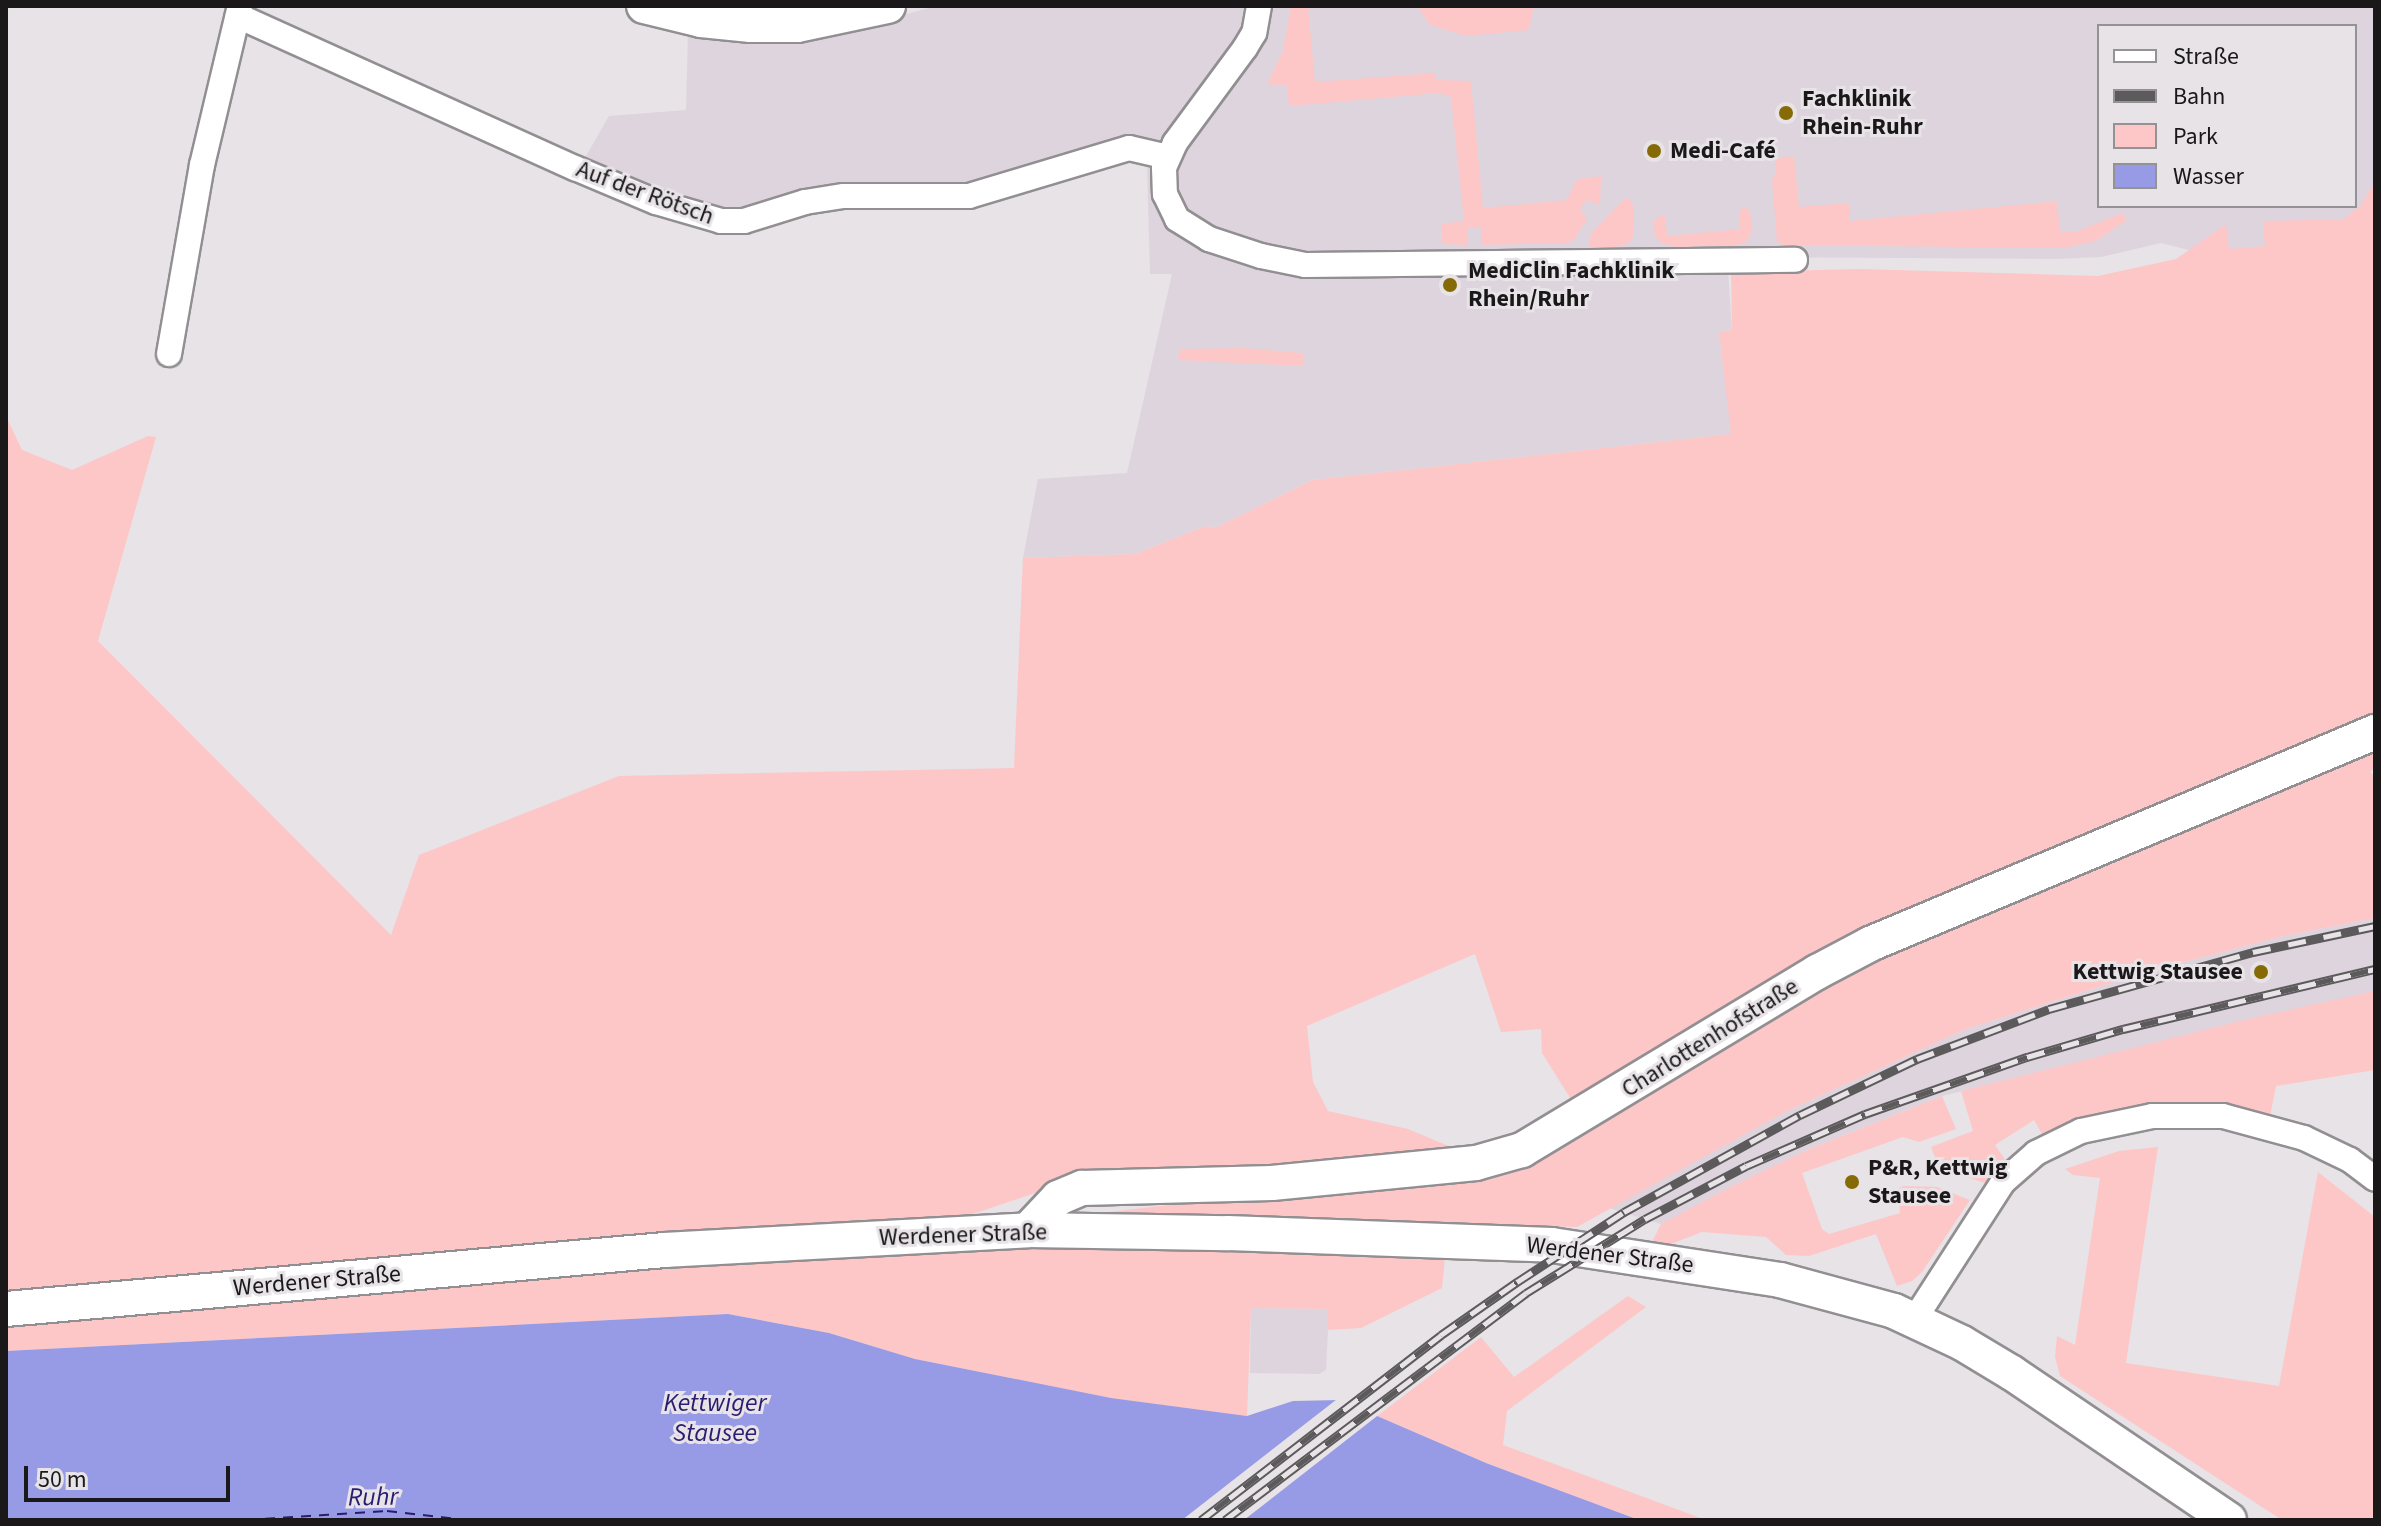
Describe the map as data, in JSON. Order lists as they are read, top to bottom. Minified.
{"streets":{"main road":["Charlottenhofstraße","Werdener Straße"],"street":["Auf der Rötsch"]},"crossings":[["Charlottenhofstraße","Werdener Straße"]],"water":["Kettwiger Stausee","Ruhr"],"places":["Fachklinik Rhein-Ruhr","Medi-Café","MediClin Fachklinik Rhein/Ruhr","Kettwig Stausee","P&R, Kettwig Stausee"],"legend":["Straße","Bahn","Park","Wasser"],"scale_bar":"50 m"}
